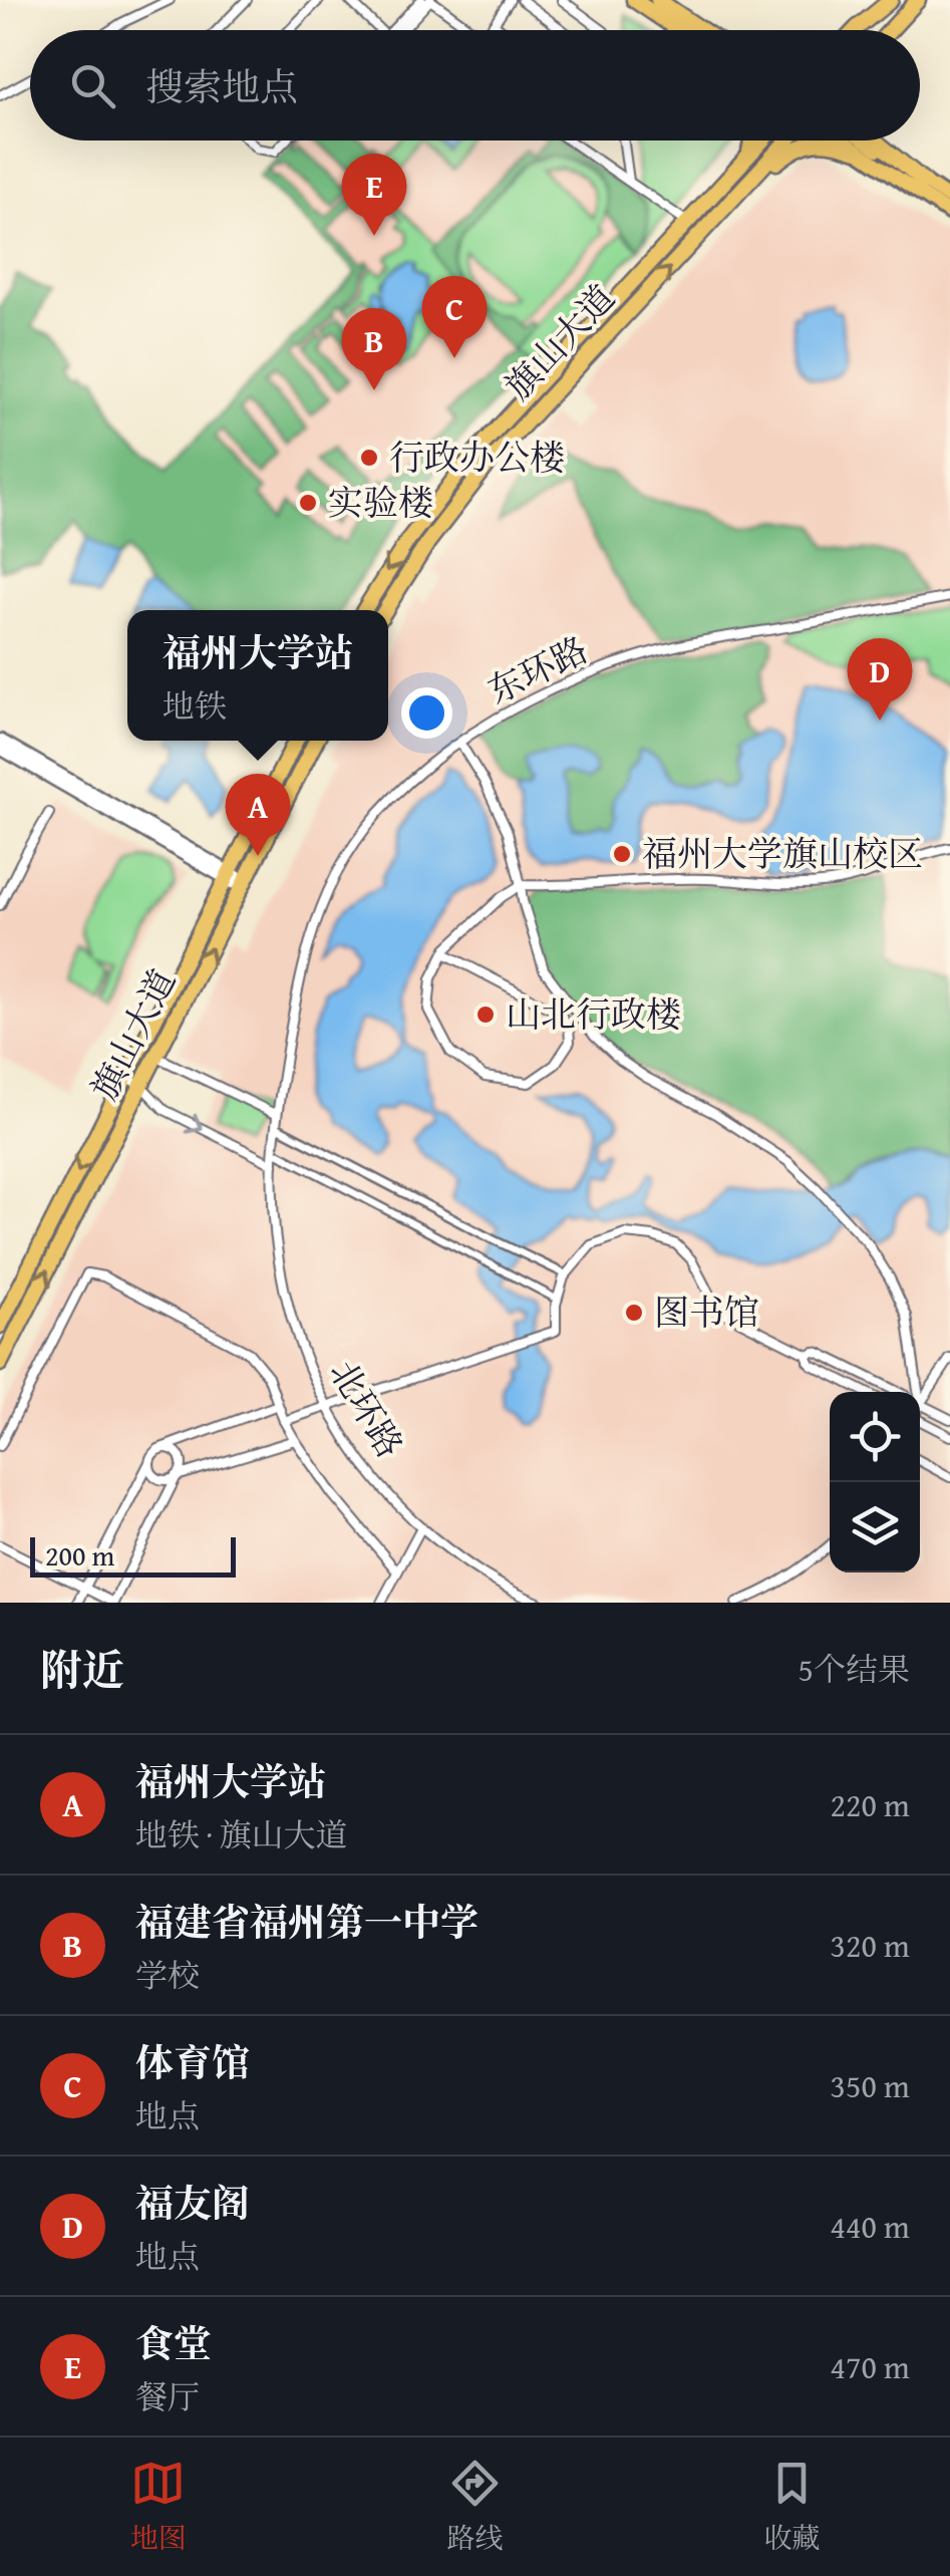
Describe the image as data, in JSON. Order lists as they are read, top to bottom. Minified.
{"streets":{"highway":["旗山大道"],"street":["东环路","北环路"]},"crossings":[["东环路","北环路"]],"places":["行政办公楼","实验楼","福州大学旗山校区","山北行政楼","图书馆"],"scale_bar":"200 m","page":{"search":"搜索地点","pins":["E","C","B","D","A"],"popup":["福州大学站","地铁"],"scale":"200 m","heading":["附近","5个结果"],"list":[{"mark":"A","name":"福州大学站","note":"地铁 · 旗山大道","value":"220 m"},{"mark":"B","name":"福建省福州第一中学","note":"学校","value":"320 m"},{"mark":"C","name":"体育馆","note":"地点","value":"350 m"},{"mark":"D","name":"福友阁","note":"地点","value":"440 m"},{"mark":"E","name":"食堂","note":"餐厅","value":"470 m"}],"nav":["地图","路线","收藏"]}}
